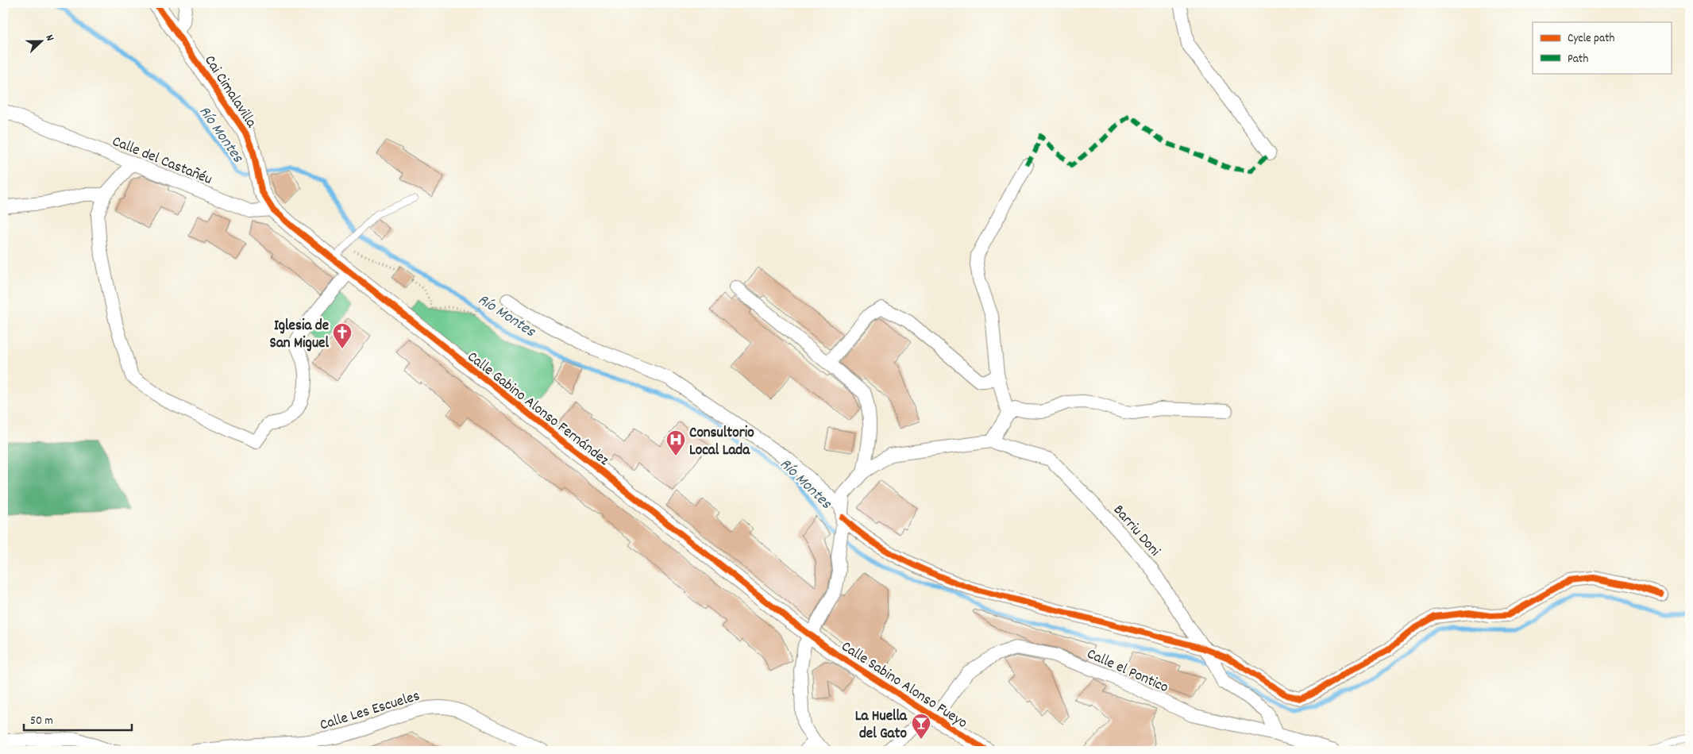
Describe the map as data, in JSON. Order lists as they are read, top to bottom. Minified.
{"streets":{"street":["Cai Cimalavilla","Calle del Castañéu","Calle Gabino Alonso Fernández","Barriu Doni","Calle el Pontico","Calle Sabino Alonso Fueyo","Calle Les Escueles"]},"crossings":[["Cai Cimalavilla","Calle Gabino Alonso Fernández"],["Calle del Castañéu","Calle Gabino Alonso Fernández"],["Calle Gabino Alonso Fernández","Barriu Doni"],["Calle Gabino Alonso Fernández","Calle Sabino Alonso Fueyo"],["Barriu Doni","Calle el Pontico"],["Barriu Doni","Calle Sabino Alonso Fueyo"],["Calle el Pontico","Calle Sabino Alonso Fueyo"]],"water":["Río Montes"],"places":{"church":["Iglesia de San Miguel"],"hospital":["Consultorio Local Lada"],"bar":["La Huella del Gato"]},"legend":["Cycle path","Path"],"scale_bar":"50 m","north":"right"}
